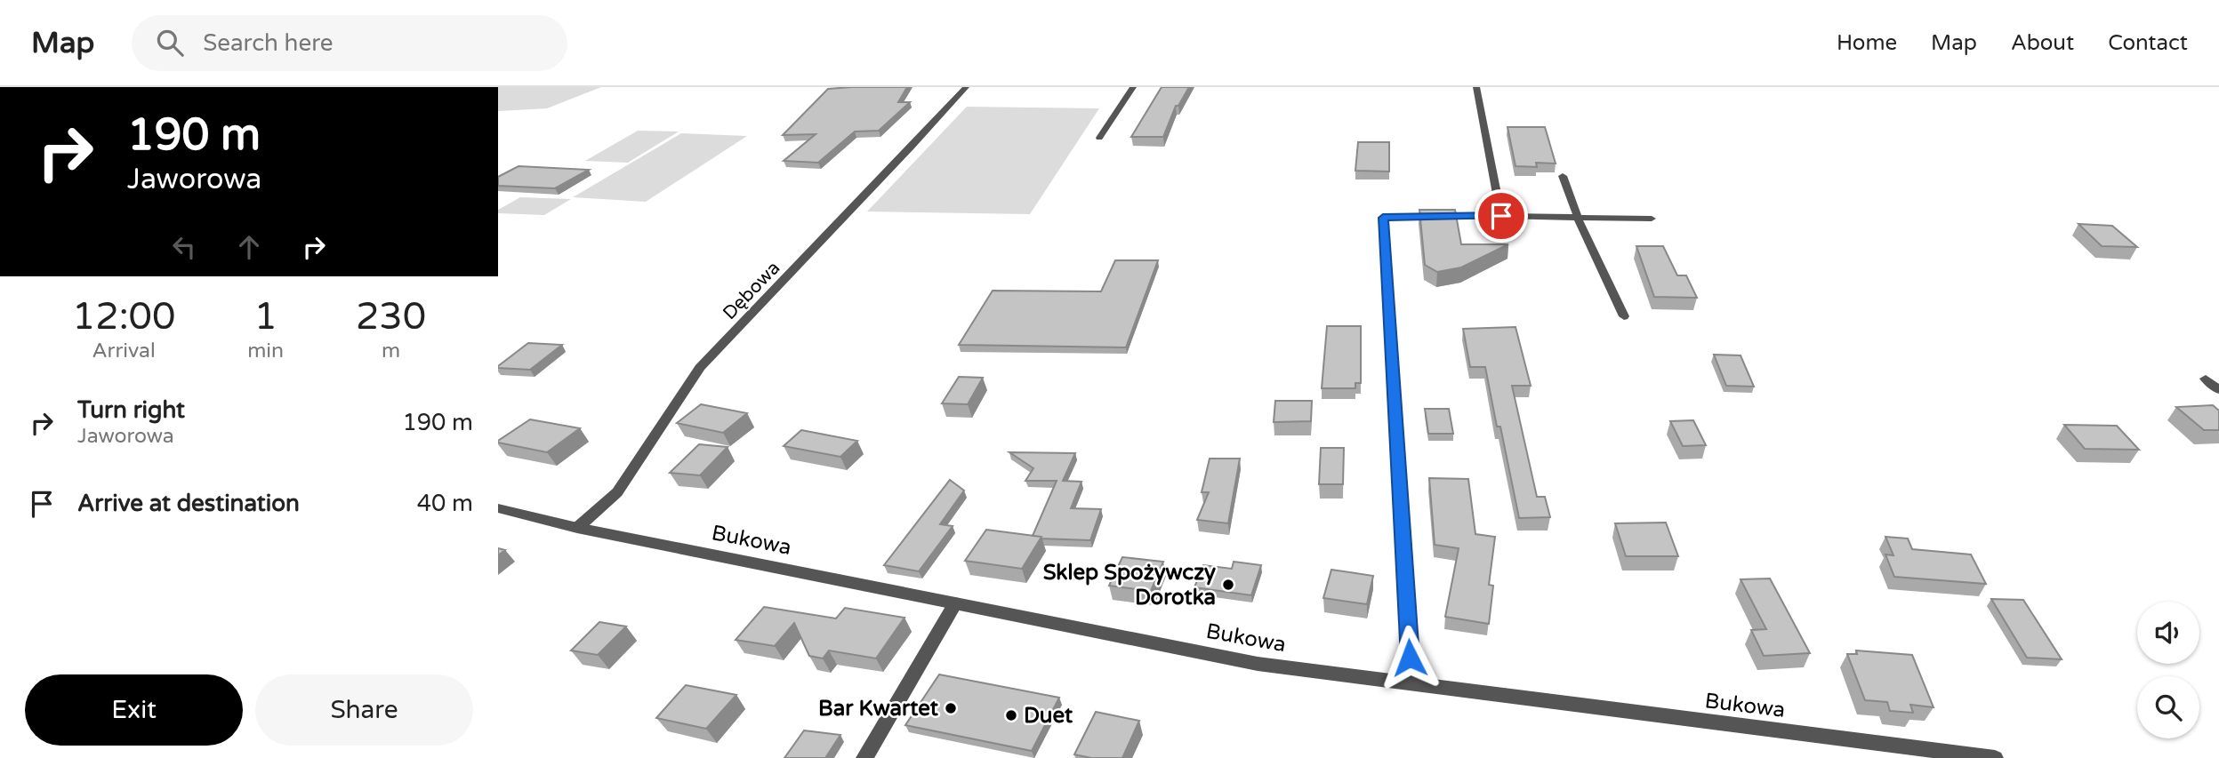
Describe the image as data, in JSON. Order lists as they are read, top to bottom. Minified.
{"streets":{"street":["Dębowa","Bukowa"]},"crossings":[["Dębowa","Bukowa"]],"places":["Sklep Spożywczy Dorotka","Bar Kwartet","Duet"],"page":{"header":"Map","search":"Search here","nav":["Home","Map","About","Contact"],"turn":["190 m","Jaworowa"],"eta":["12:00","Arrival","1","min","230","m"],"list":[{"name":"Turn right","note":"Jaworowa","value":"190 m"},{"name":"Arrive at destination","value":"40 m"}],"buttons":["Exit","Share"]}}
